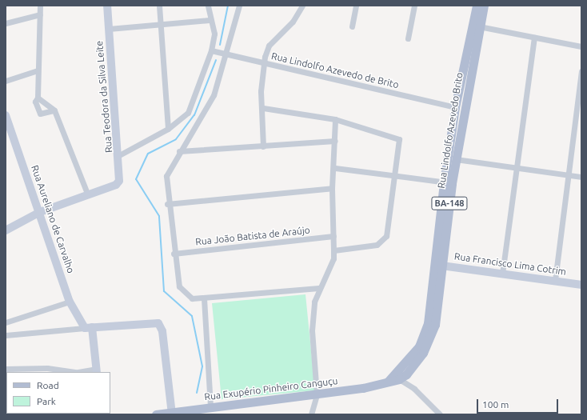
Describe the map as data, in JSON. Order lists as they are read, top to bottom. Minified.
{"streets":{"main road":["Rua Lindolfo Azevedo Brito","BA-148","Rua Exupério Pinheiro Canguçu"],"street":["Rua Lindolfo Azevedo de Brito","Rua Teodora da Silva Leite","Rua Aureliano de Carvalho","Rua João Batista de Araújo","Rua Francisco Lima Cotrim"]},"crossings":[["Rua Lindolfo Azevedo de Brito","Rua Lindolfo Azevedo Brito"],["Rua Lindolfo Azevedo Brito","Rua Francisco Lima Cotrim"],["Rua Lindolfo Azevedo Brito","Rua Exupério Pinheiro Canguçu"]],"legend":["Road","Park"],"scale_bar":"100 m"}
